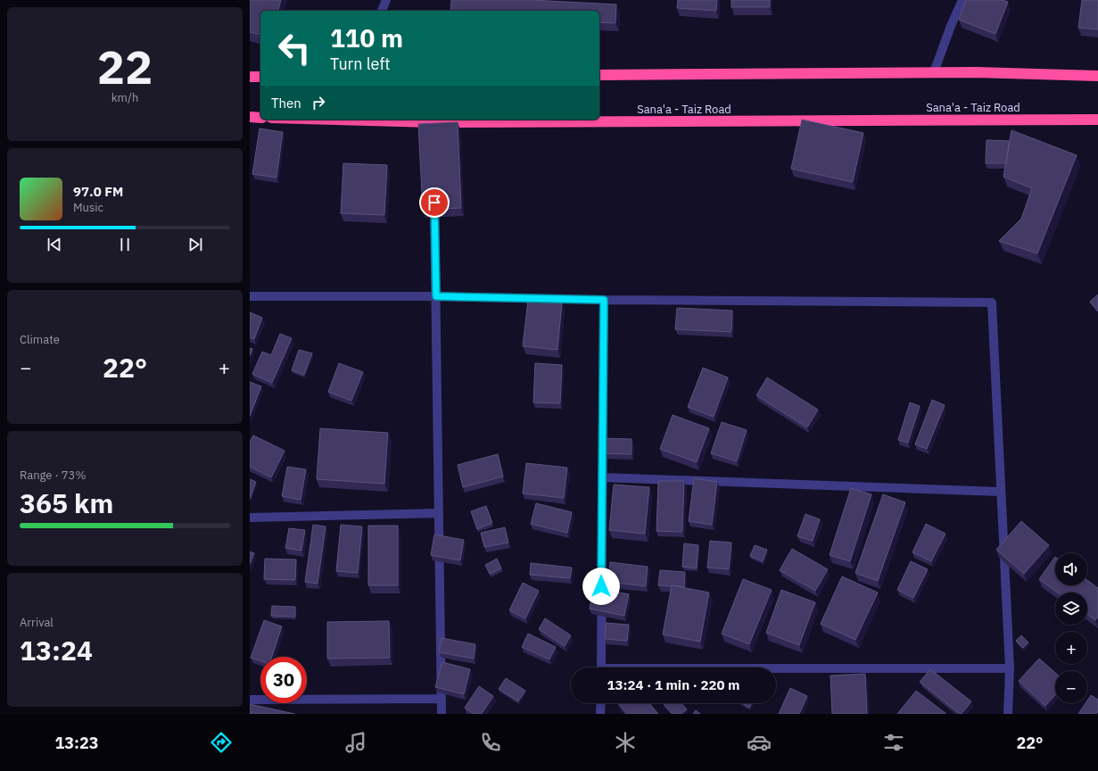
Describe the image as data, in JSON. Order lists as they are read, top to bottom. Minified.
{"streets":{"highway":["Sana'a - Taiz Road"]},"page":{"tile":[["22","km/h"],"Climate",["Range · 73%","365 km"],["Arrival","13:24"]],"turn":["110 m","Turn left"],"then":"Then","song":["97.0 FM","Music"],"heat":["−","22°","+"],"map_buttons":["+","−"],"limit":"30","trip":"13:24 · 1 min · 220 m","tabs":["13:23","22°"]}}
